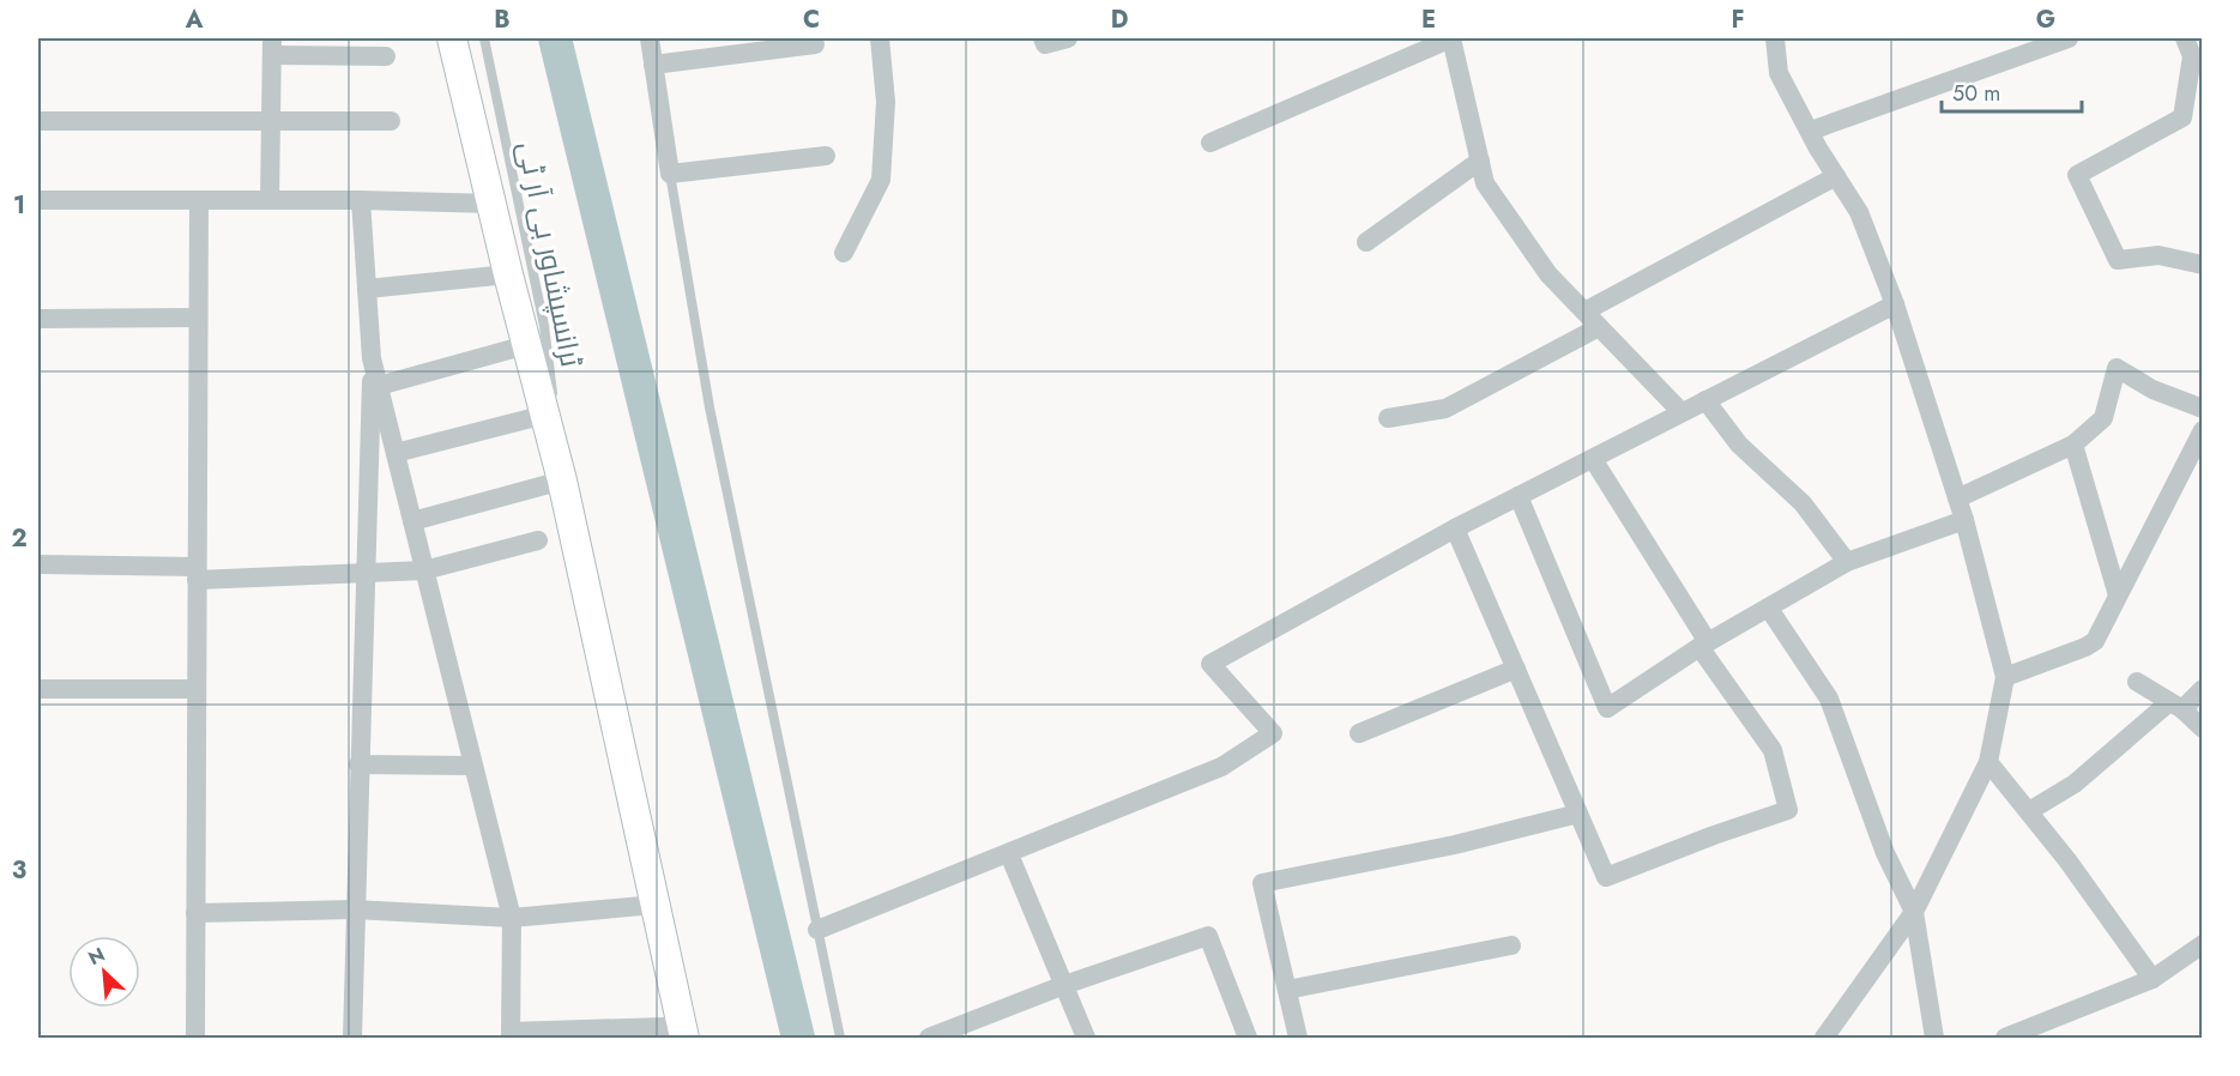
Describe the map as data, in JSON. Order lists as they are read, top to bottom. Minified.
{"streets":{"lane":["ٹرانسپشاور بی آر ٹی"]},"scale_bar":"50 m","north":"top left","grid":{"columns":["A","B","C","D","E","F","G"],"rows":["1","2","3"]}}
